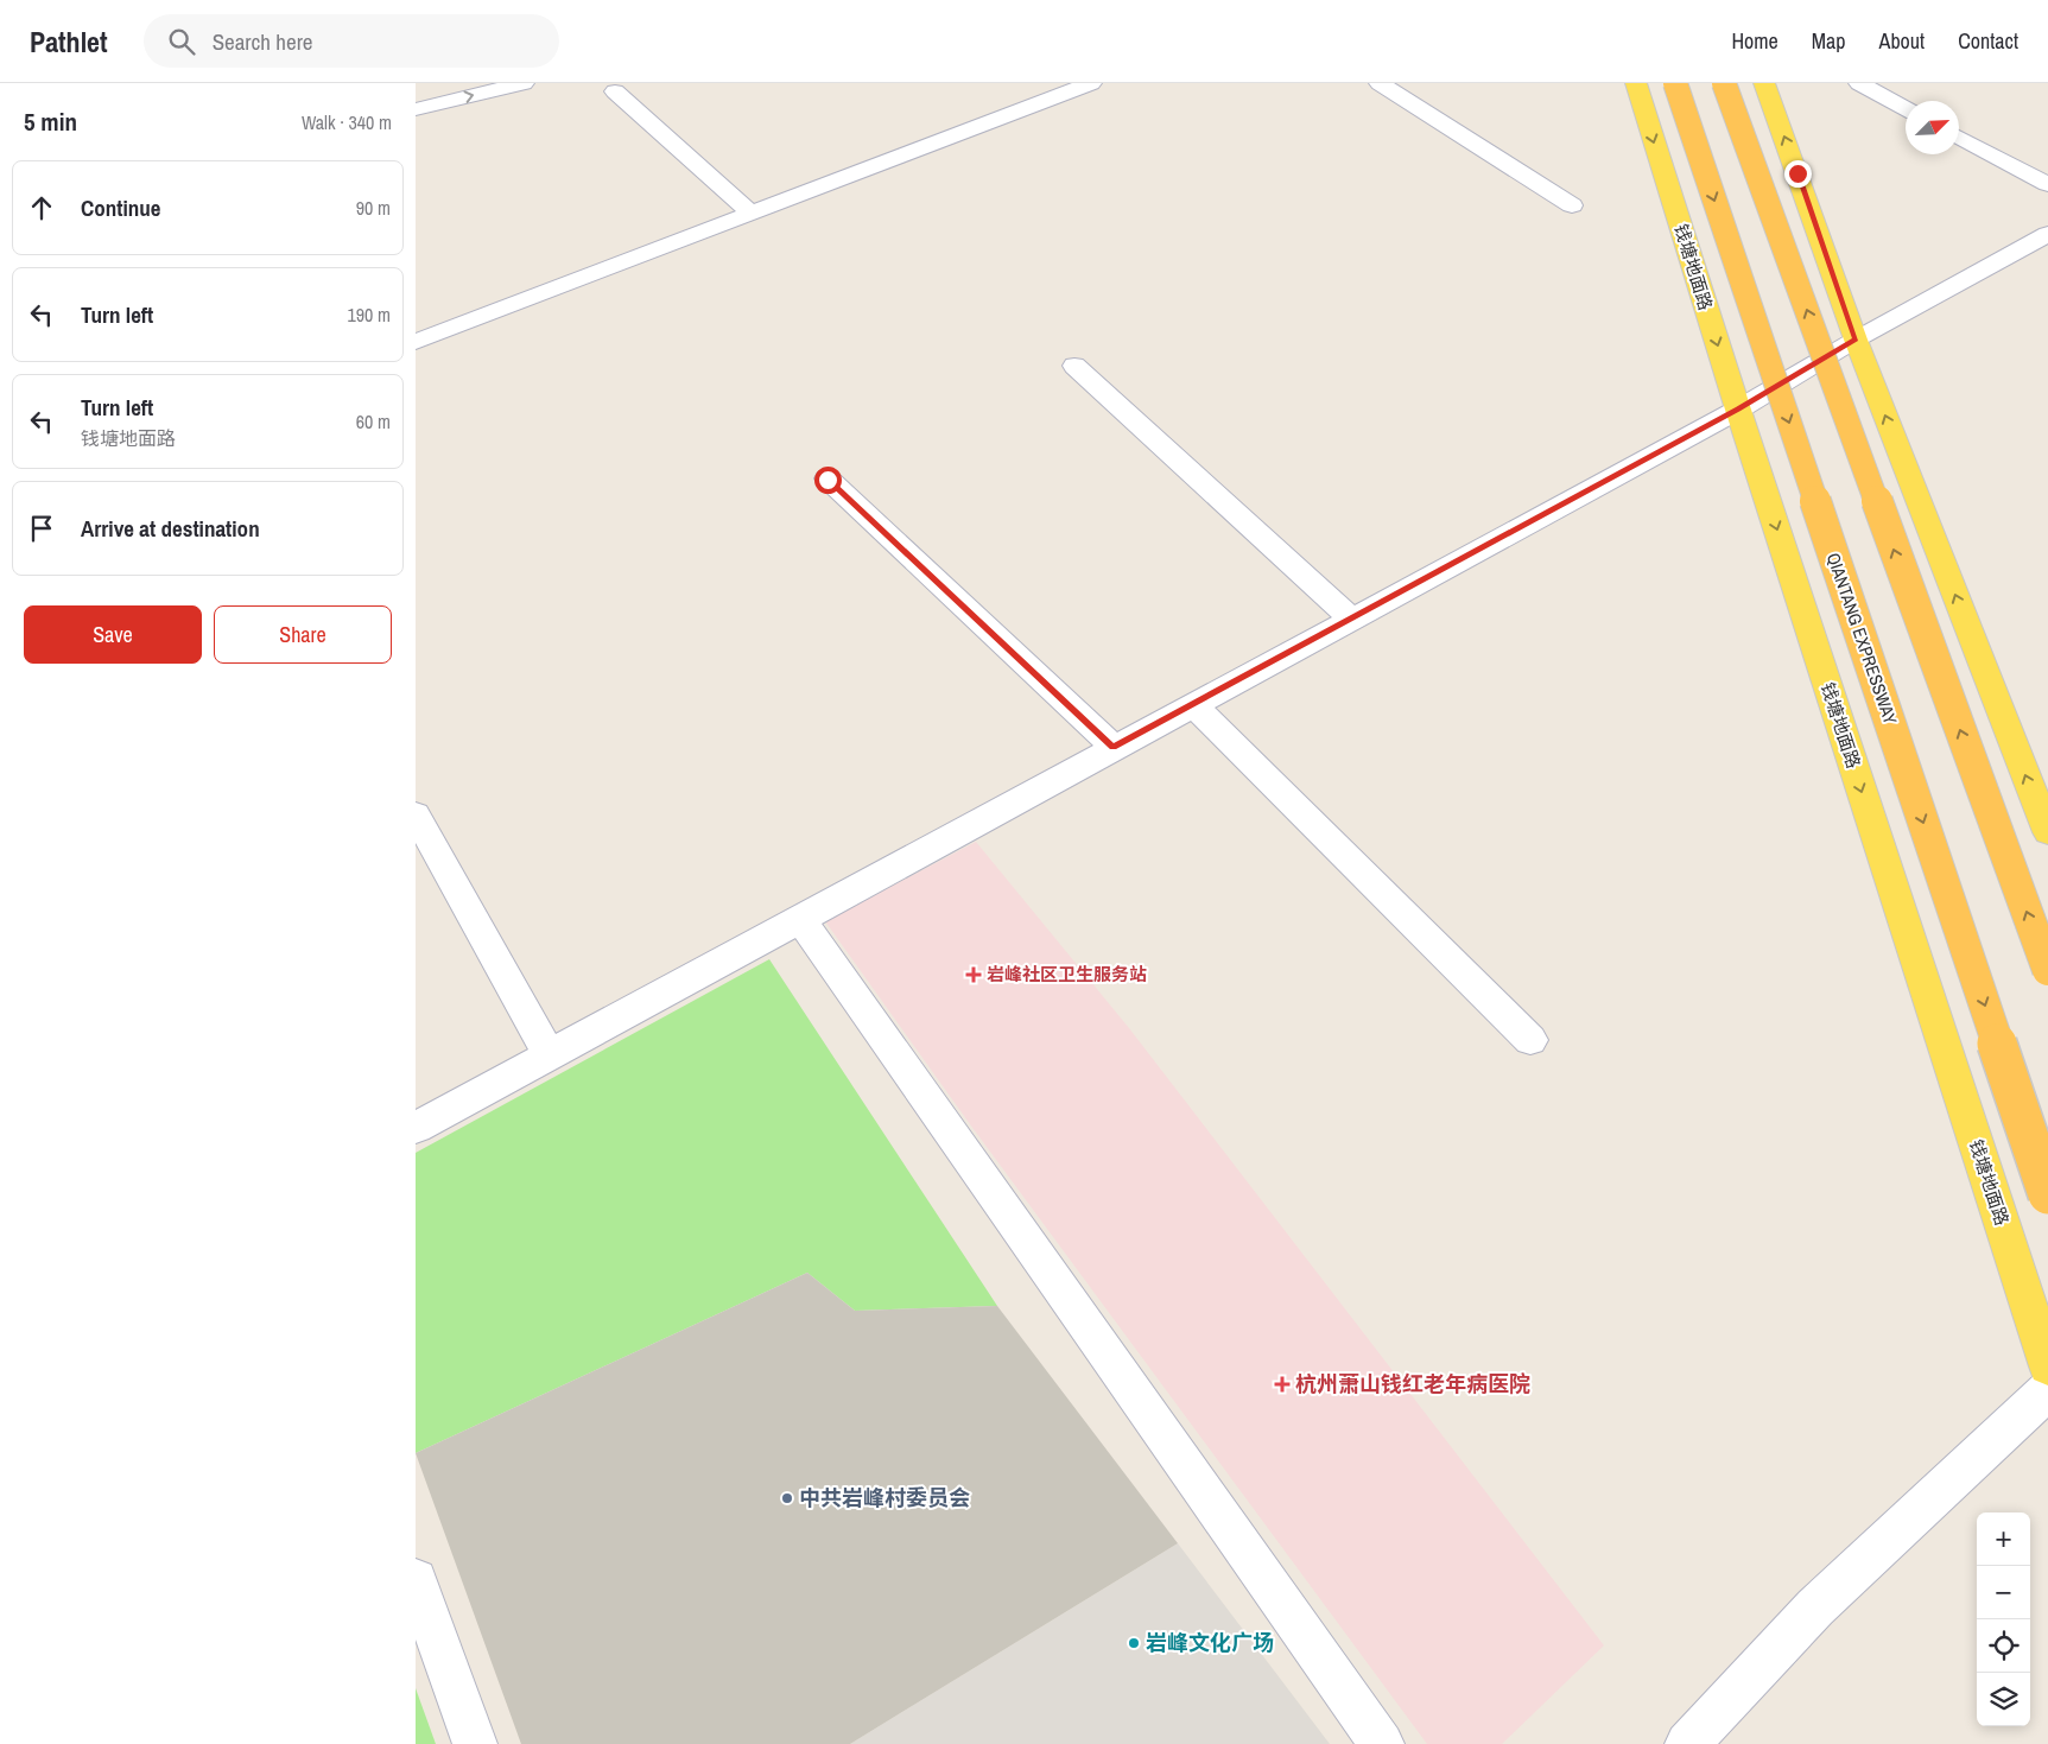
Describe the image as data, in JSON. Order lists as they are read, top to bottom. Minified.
{"streets":{"highway":["QIANTANG EXPRESSWAY"],"main road":["钱塘地面路"]},"places":{"health":["岩峰社区卫生服务站","杭州萧山钱红老年病医院"],"other":["中共岩峰村委员会","岩峰文化广场"]},"north":"top right","page":{"header":"Pathlet","search":"Search here","nav":["Home","Map","About","Contact"],"heading":["5 min","Walk · 340 m"],"list":[["Continue","90 m"],["Turn left","190 m"],["Turn left","钱塘地面路","60 m"],"Arrive at destination"],"buttons":["Save","Share"],"map_buttons":["+","−"]}}
